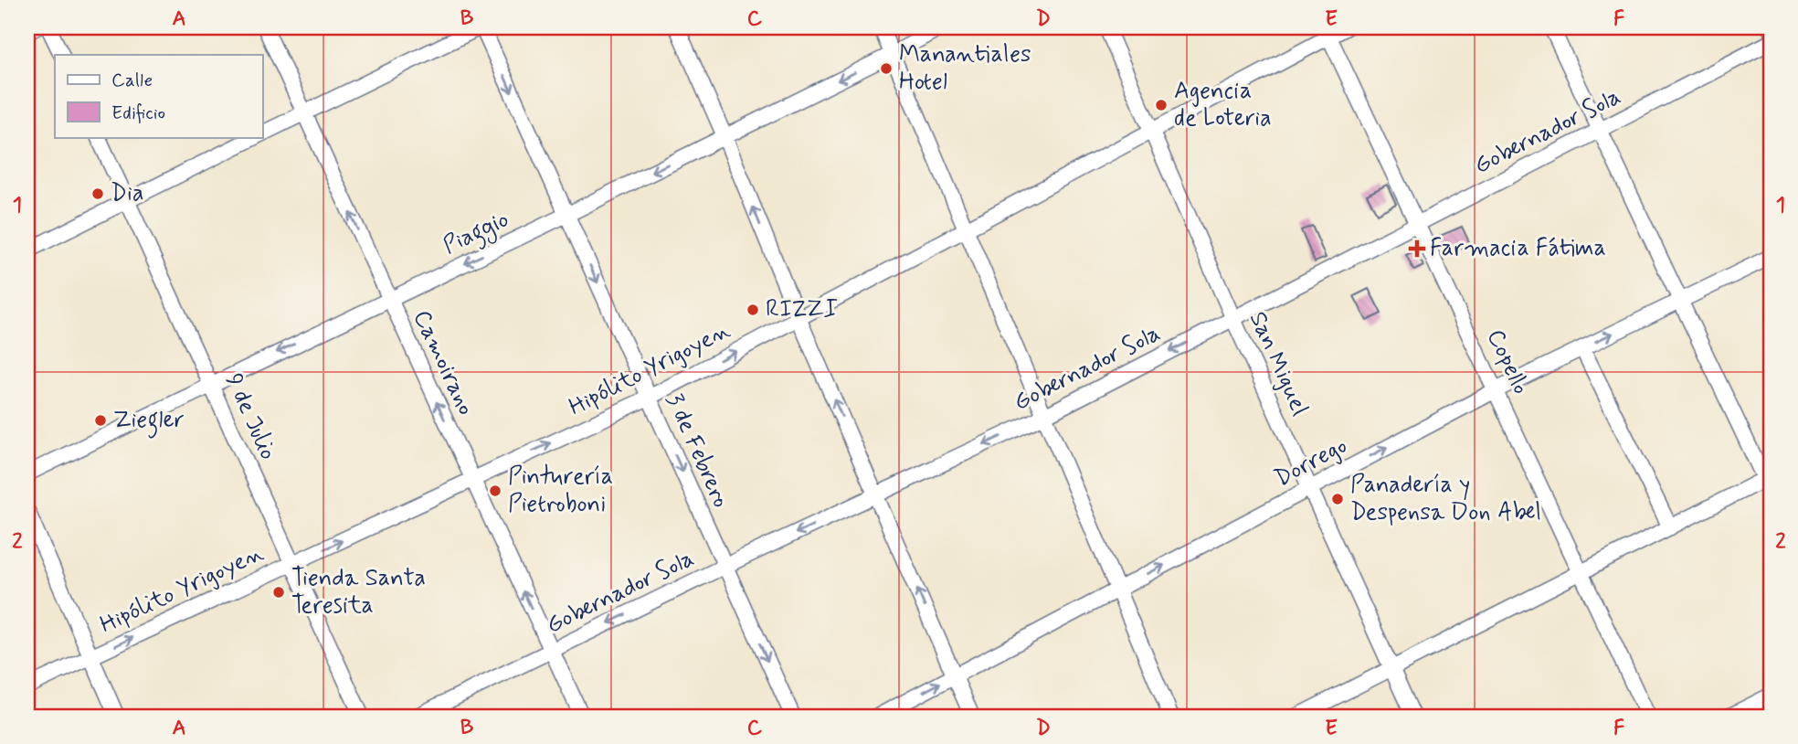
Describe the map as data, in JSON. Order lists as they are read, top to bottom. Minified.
{"streets":{"street":["Gobernador Sola","Piaggio","Copello","Camoirano","San Miguel","Hipólito Yrigoyen","9 de Julio","3 de Febrero","Dorrego"]},"crossings":[["Gobernador Sola","Copello"],["Gobernador Sola","Camoirano"],["Gobernador Sola","San Miguel"],["Gobernador Sola","3 de Febrero"],["Piaggio","Camoirano"],["Piaggio","9 de Julio"],["Piaggio","3 de Febrero"],["Copello","Hipólito Yrigoyen"],["Copello","Dorrego"],["Camoirano","Hipólito Yrigoyen"],["San Miguel","Hipólito Yrigoyen"],["San Miguel","Dorrego"],["Hipólito Yrigoyen","9 de Julio"],["Hipólito Yrigoyen","3 de Febrero"]],"one_way":["Gobernador Sola","Piaggio","Camoirano","Hipólito Yrigoyen","3 de Febrero","Dorrego"],"places":{"other":["Manantiales Hotel","Agencia de Loteria","Dia","RIZZI","Ziegler","Pinturería Pietroboni","Panadería y Despensa Don Abel","Tienda Santa Teresita"],"health":["Farmacia Fátima"]},"legend":["Calle","Edificio"],"grid":{"columns":["A","B","C","D","E","F"],"rows":["1","2"]}}
